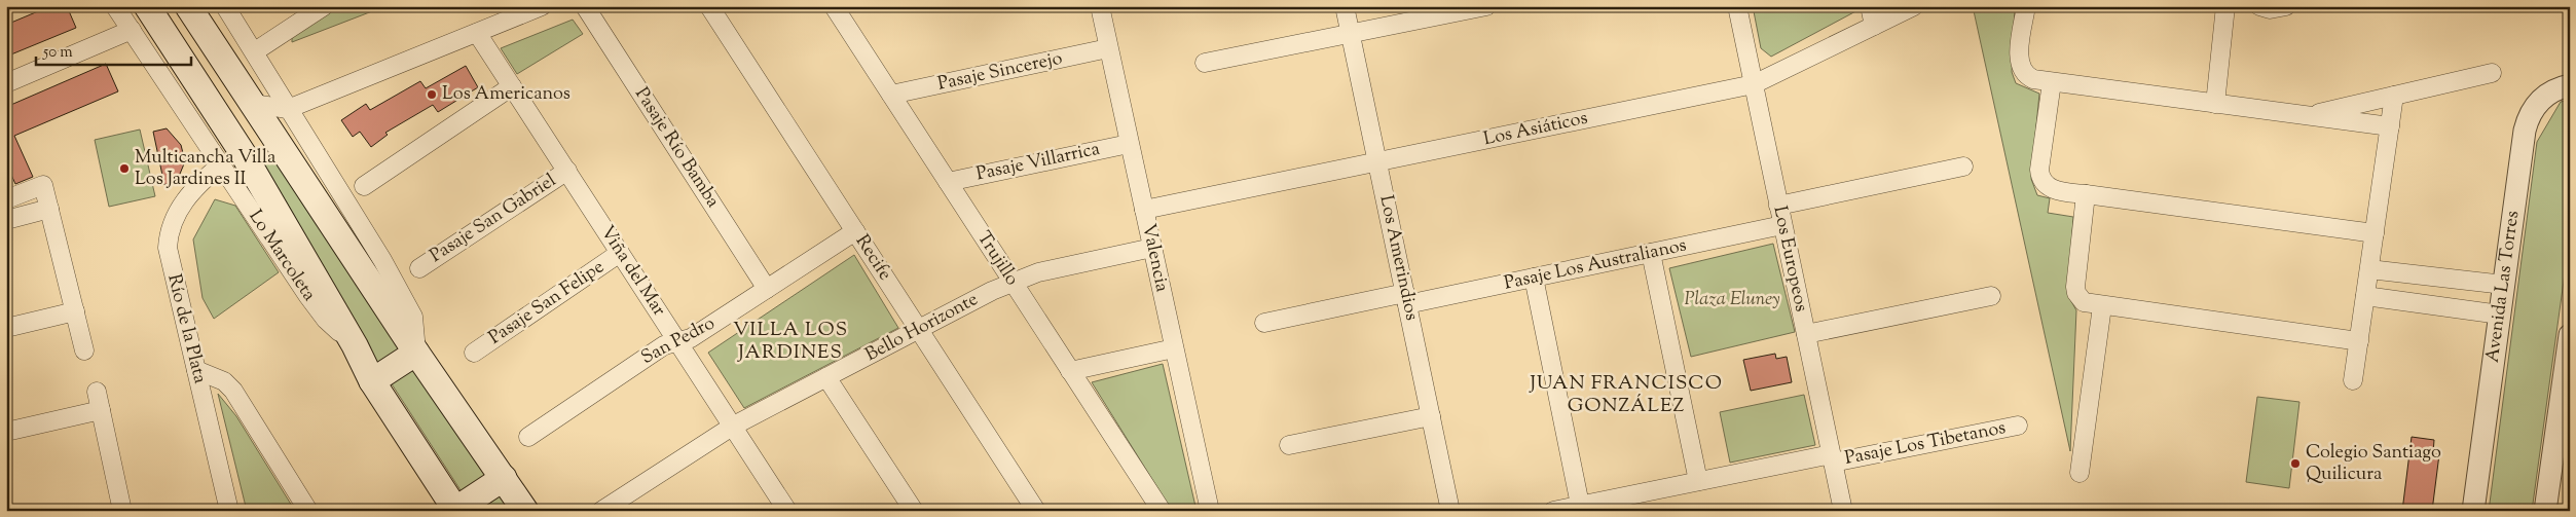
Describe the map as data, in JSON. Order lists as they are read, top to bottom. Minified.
{"streets":{"main road":["Lo Marcoleta"],"street":["Pasaje Sincerejo","Los Asiáticos","Pasaje Río Bamba","Pasaje Villarrica","Pasaje San Gabriel","Recife","Valencia","Los Amerindios","Trujillo","Los Europeos","Pasaje Los Australianos","Viña del Mar","Avenida Las Torres","Pasaje San Felipe","Bello Horizonte","Río de la Plata","San Pedro","Pasaje Los Tibetanos"]},"crossings":[["Pasaje Sincerejo","Valencia"],["Pasaje Sincerejo","Trujillo"],["Los Asiáticos","Valencia"],["Los Asiáticos","Los Amerindios"],["Los Asiáticos","Los Europeos"],["Pasaje Río Bamba","San Pedro"],["Pasaje Villarrica","Valencia"],["Pasaje Villarrica","Trujillo"],["Pasaje San Gabriel","Viña del Mar"],["Lo Marcoleta","Río de la Plata"],["Recife","Bello Horizonte"],["Recife","San Pedro"],["Valencia","Bello Horizonte"],["Los Amerindios","Pasaje Los Australianos"],["Trujillo","Bello Horizonte"],["Los Europeos","Pasaje Los Australianos"],["Los Europeos","Pasaje Los Tibetanos"],["Viña del Mar","Pasaje San Felipe"],["Viña del Mar","Bello Horizonte"],["Viña del Mar","San Pedro"]],"districts":["VILLA LOS JARDINES","JUAN FRANCISCO GONZÁLEZ"],"parks":["Plaza Eluney"],"places":["Los Americanos","Multicancha Villa Los Jardines II","Colegio Santiago Quilicura"],"scale_bar":"50 m"}
